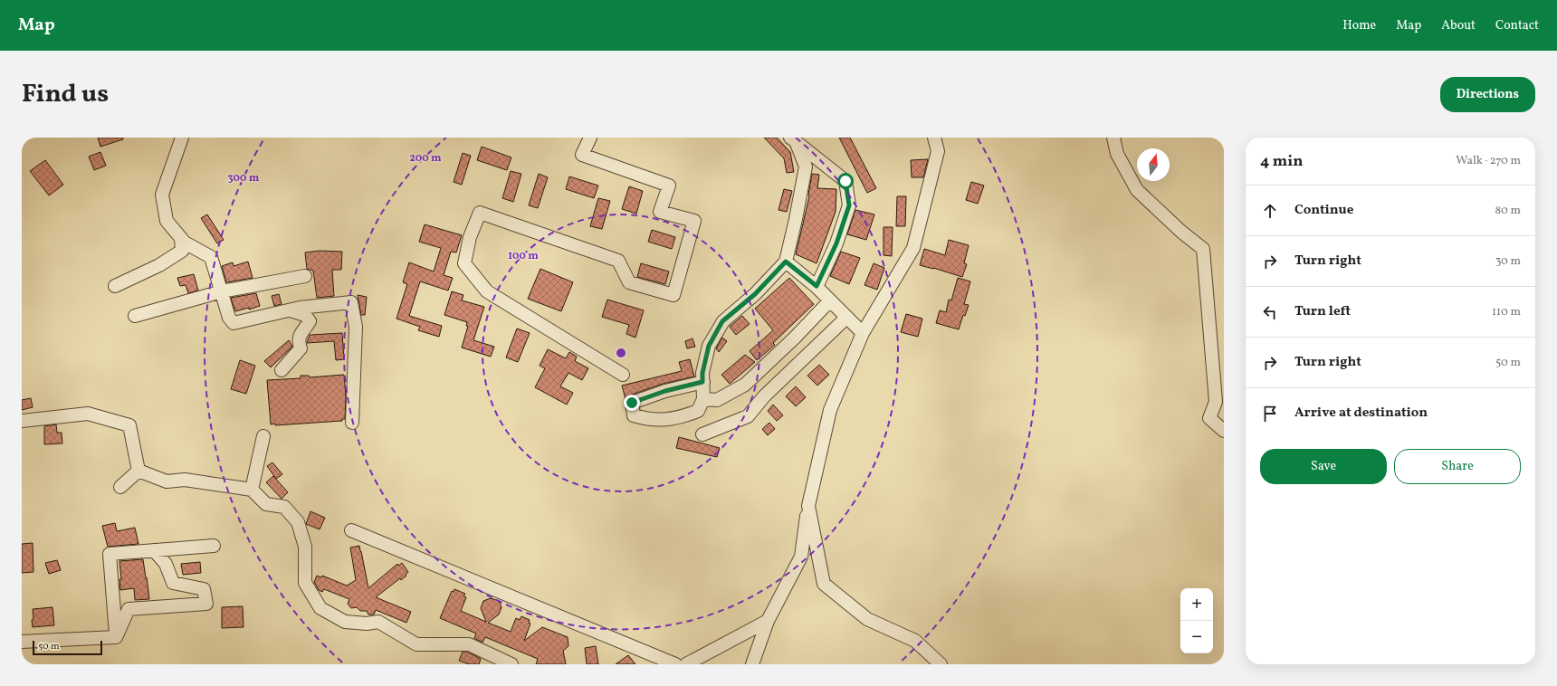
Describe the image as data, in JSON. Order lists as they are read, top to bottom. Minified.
{"scale_bar":"50 m","north":"top","page":{"header":"Map","nav":["Home","Map","About","Contact"],"title":"Find us","buttons":["Directions",["Save","Share"]],"heading":["4 min","Walk · 270 m"],"list":[["Continue","80 m"],["Turn right","30 m"],["Turn left","110 m"],["Turn right","50 m"],"Arrive at destination"],"map_buttons":["+","−"],"scale":"50 m"},"rings":["200 m","300 m","100 m"]}
